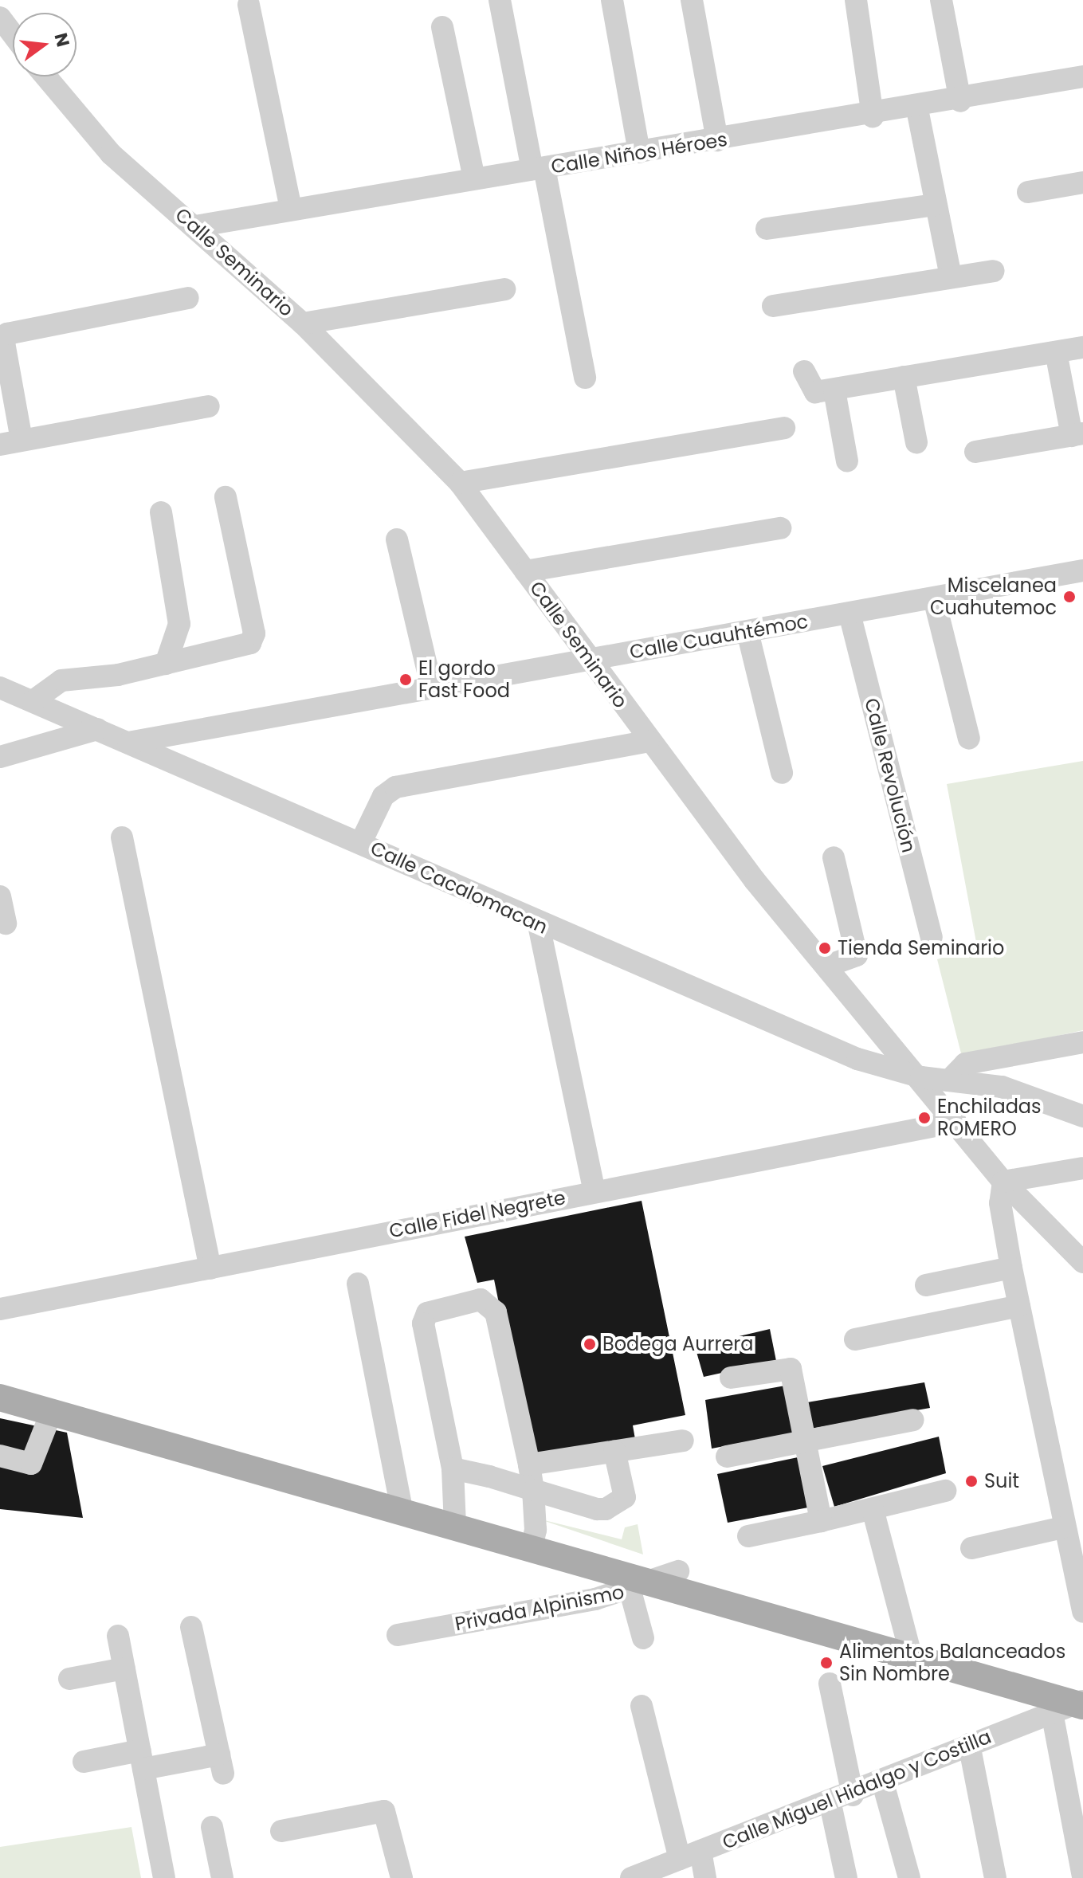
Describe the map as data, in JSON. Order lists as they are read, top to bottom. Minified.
{"streets":{"street":["Calle Niños Héroes","Calle Seminario","Calle Cuauhtémoc","Calle Revolución","Calle Cacalomacan","Calle Fidel Negrete","Privada Alpinismo","Calle Miguel Hidalgo y Costilla"]},"crossings":[["Calle Niños Héroes","Calle Seminario"],["Calle Seminario","Calle Cuauhtémoc"],["Calle Seminario","Calle Cacalomacan"],["Calle Seminario","Calle Fidel Negrete"],["Calle Cuauhtémoc","Calle Revolución"],["Calle Cuauhtémoc","Calle Cacalomacan"]],"places":["Miscelanea Cuahutemoc","El gordo Fast Food","Tienda Seminario","Enchiladas ROMERO","Bodega Aurrera","Suit","Alimentos Balanceados Sin Nombre"],"north":"right"}
